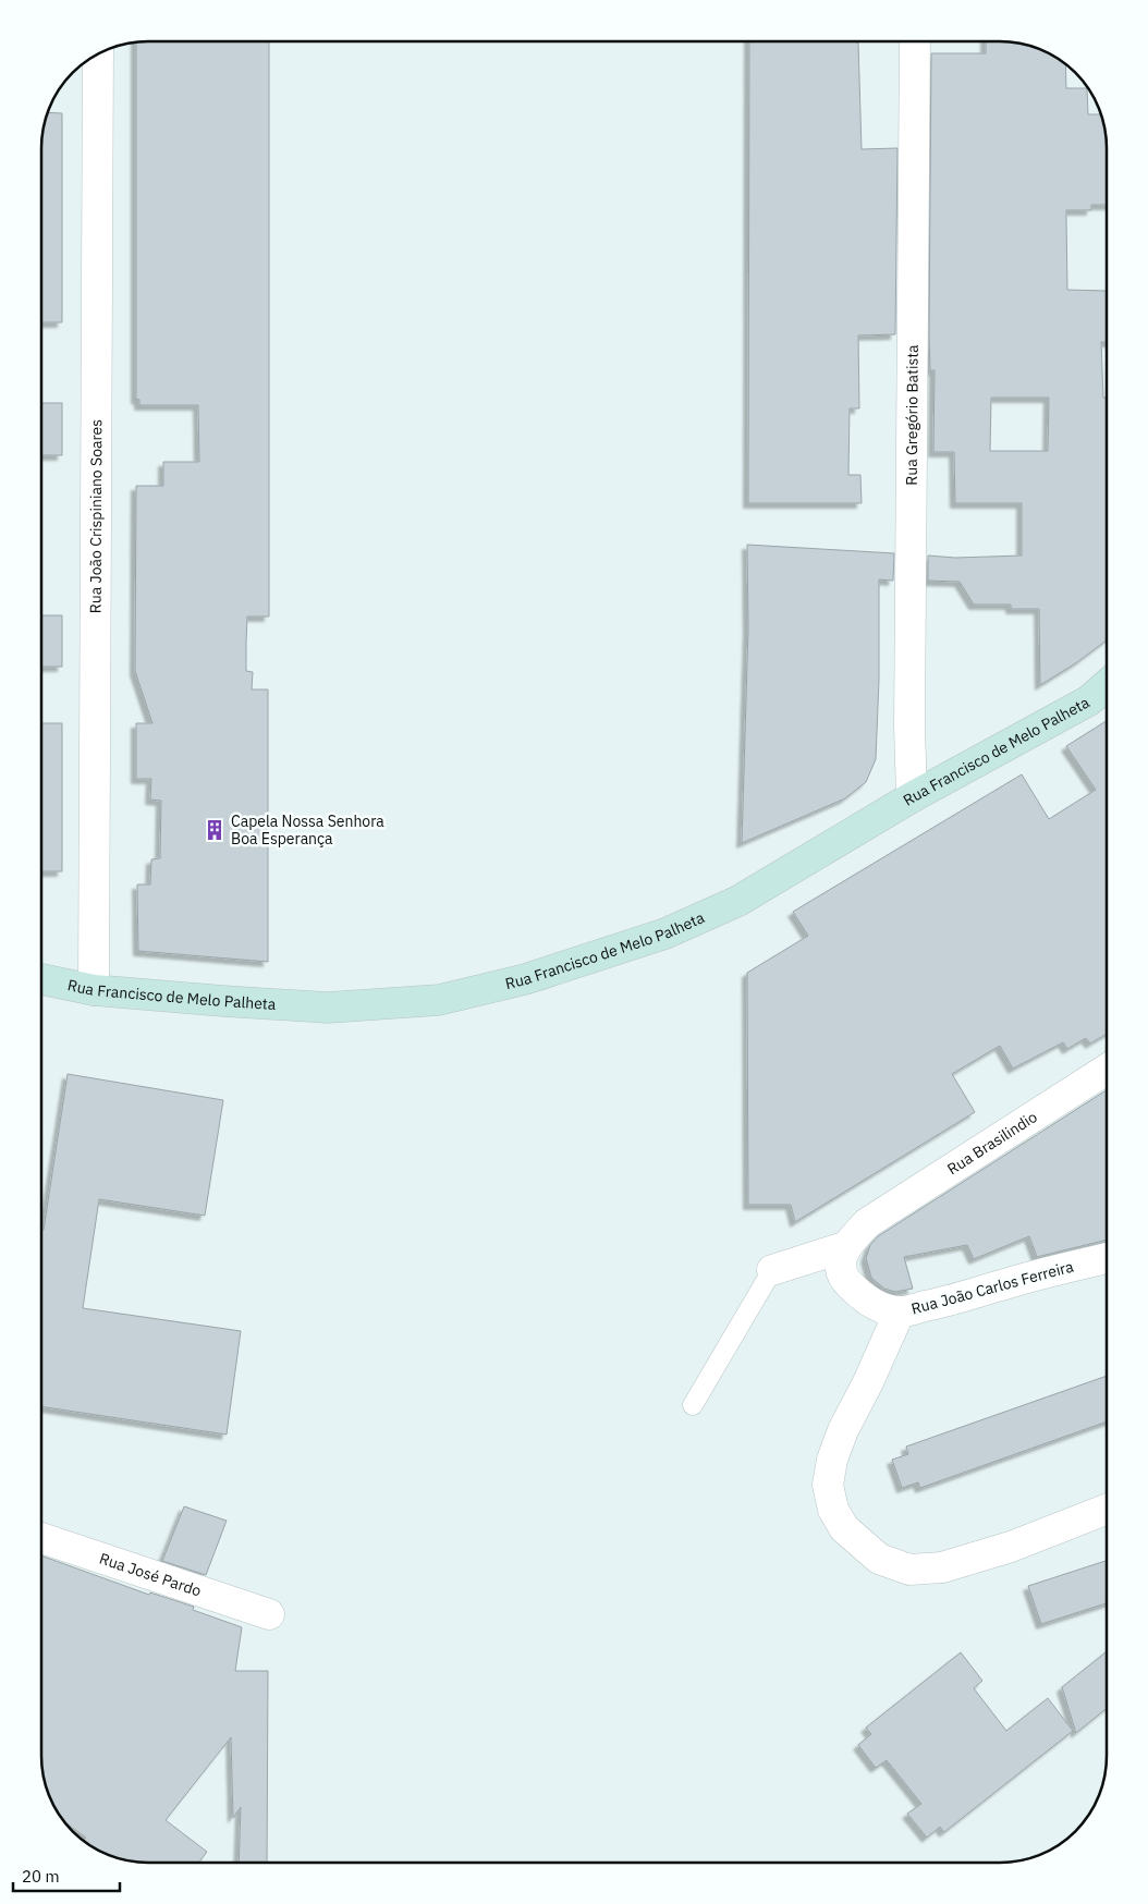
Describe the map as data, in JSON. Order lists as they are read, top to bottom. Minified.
{"streets":{"main road":["Rua Francisco de Melo Palheta"],"street":["Rua Gregório Batista","Rua João Crispiniano Soares","Rua Brasilindio","Rua João Carlos Ferreira","Rua José Pardo"]},"crossings":[["Rua Gregório Batista","Rua Francisco de Melo Palheta"],["Rua João Crispiniano Soares","Rua Francisco de Melo Palheta"],["Rua Brasilindio","Rua João Carlos Ferreira"]],"places":{"building":["Capela Nossa Senhora Boa Esperança"]},"scale_bar":"20 m"}
